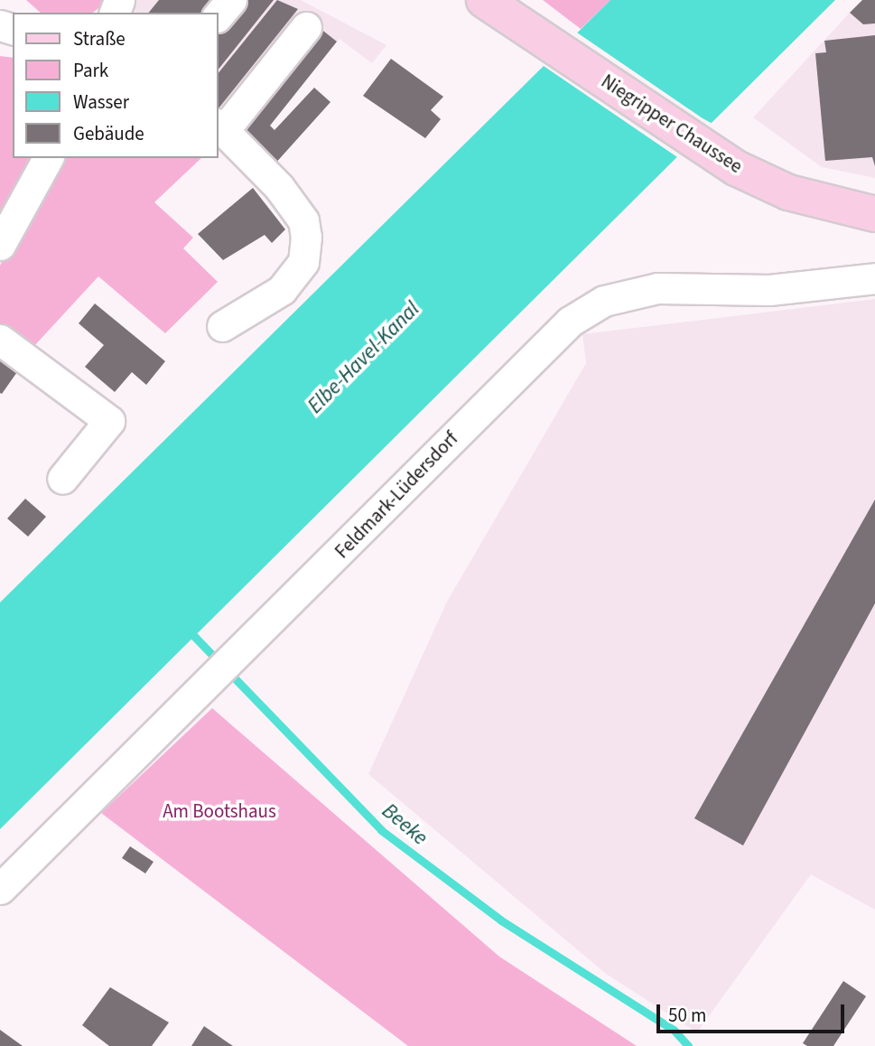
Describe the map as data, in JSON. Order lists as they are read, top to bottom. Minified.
{"streets":{"main road":["Niegripper Chaussee"],"street":["Feldmark-Lüdersdorf"]},"water":["Elbe-Havel-Kanal","Beeke"],"parks":["Am Bootshaus"],"legend":["Straße","Park","Wasser","Gebäude"],"scale_bar":"50 m"}
